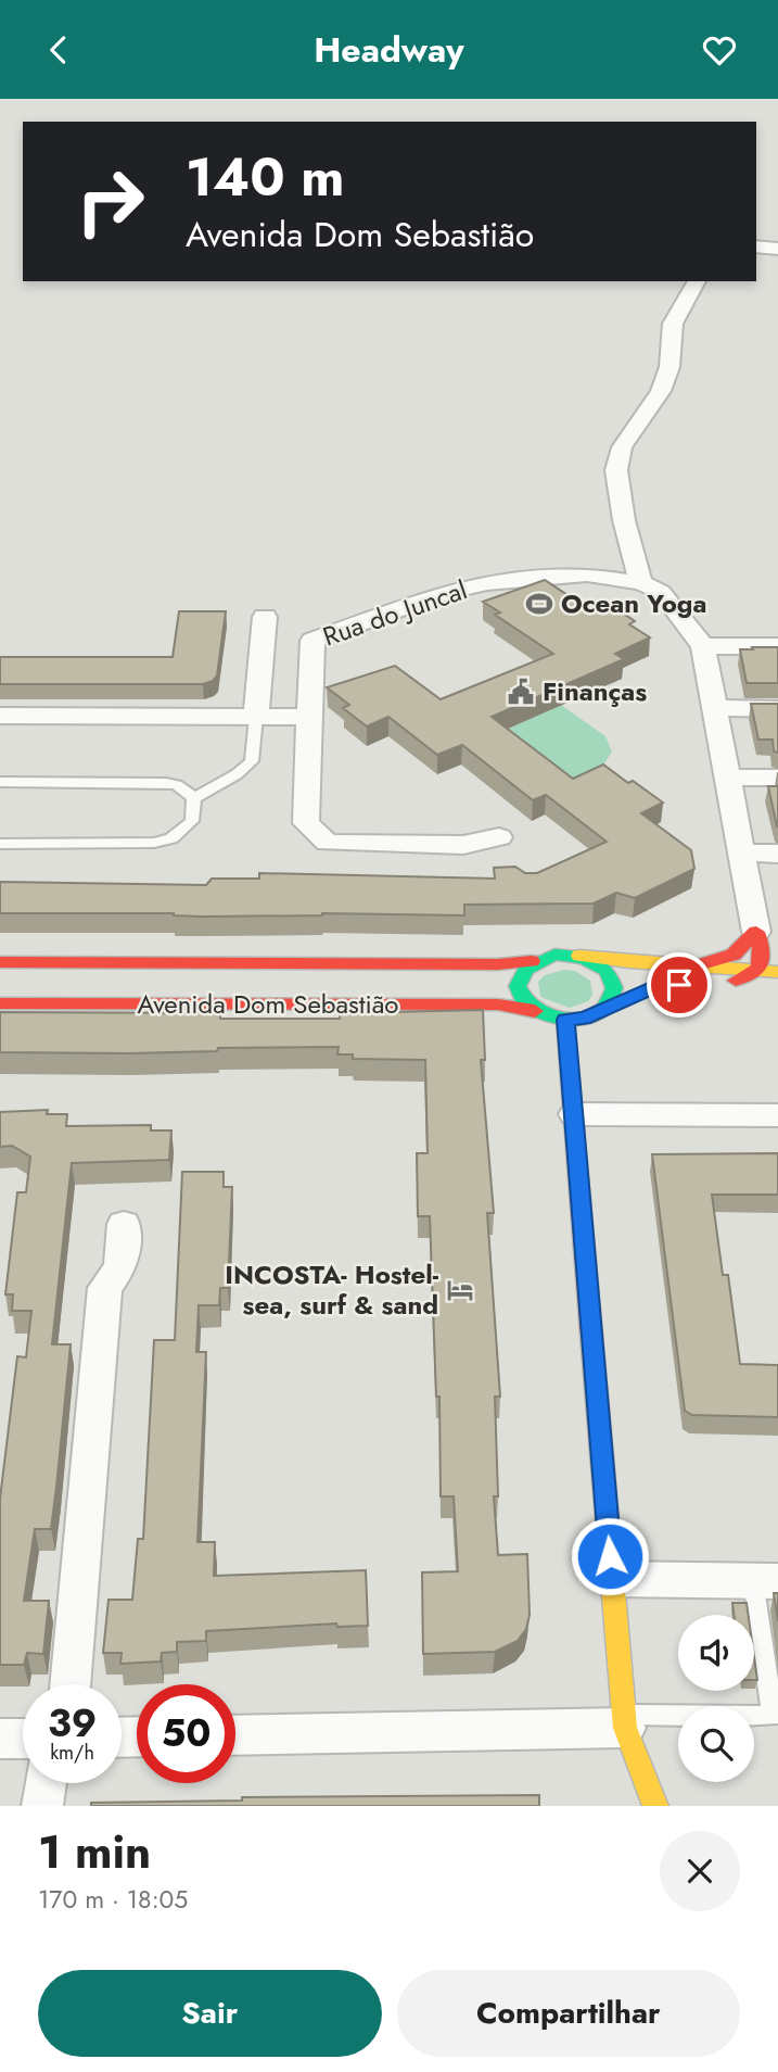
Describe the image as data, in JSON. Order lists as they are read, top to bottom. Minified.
{"streets":{"main road":["Avenida Dom Sebastião"],"street":["Rua do Juncal"]},"places":{"sports":["Ocean Yoga"],"public building":["Finanças"],"hotel":["INCOSTA- Hostel- sea, surf & sand"]},"page":{"header":"Headway","turn":["140 m","Avenida Dom Sebastião"],"speed":"39 km/h","limit":"50","heading":["1 min","170 m · 18:05"],"buttons":["Sair","Compartilhar"]}}
